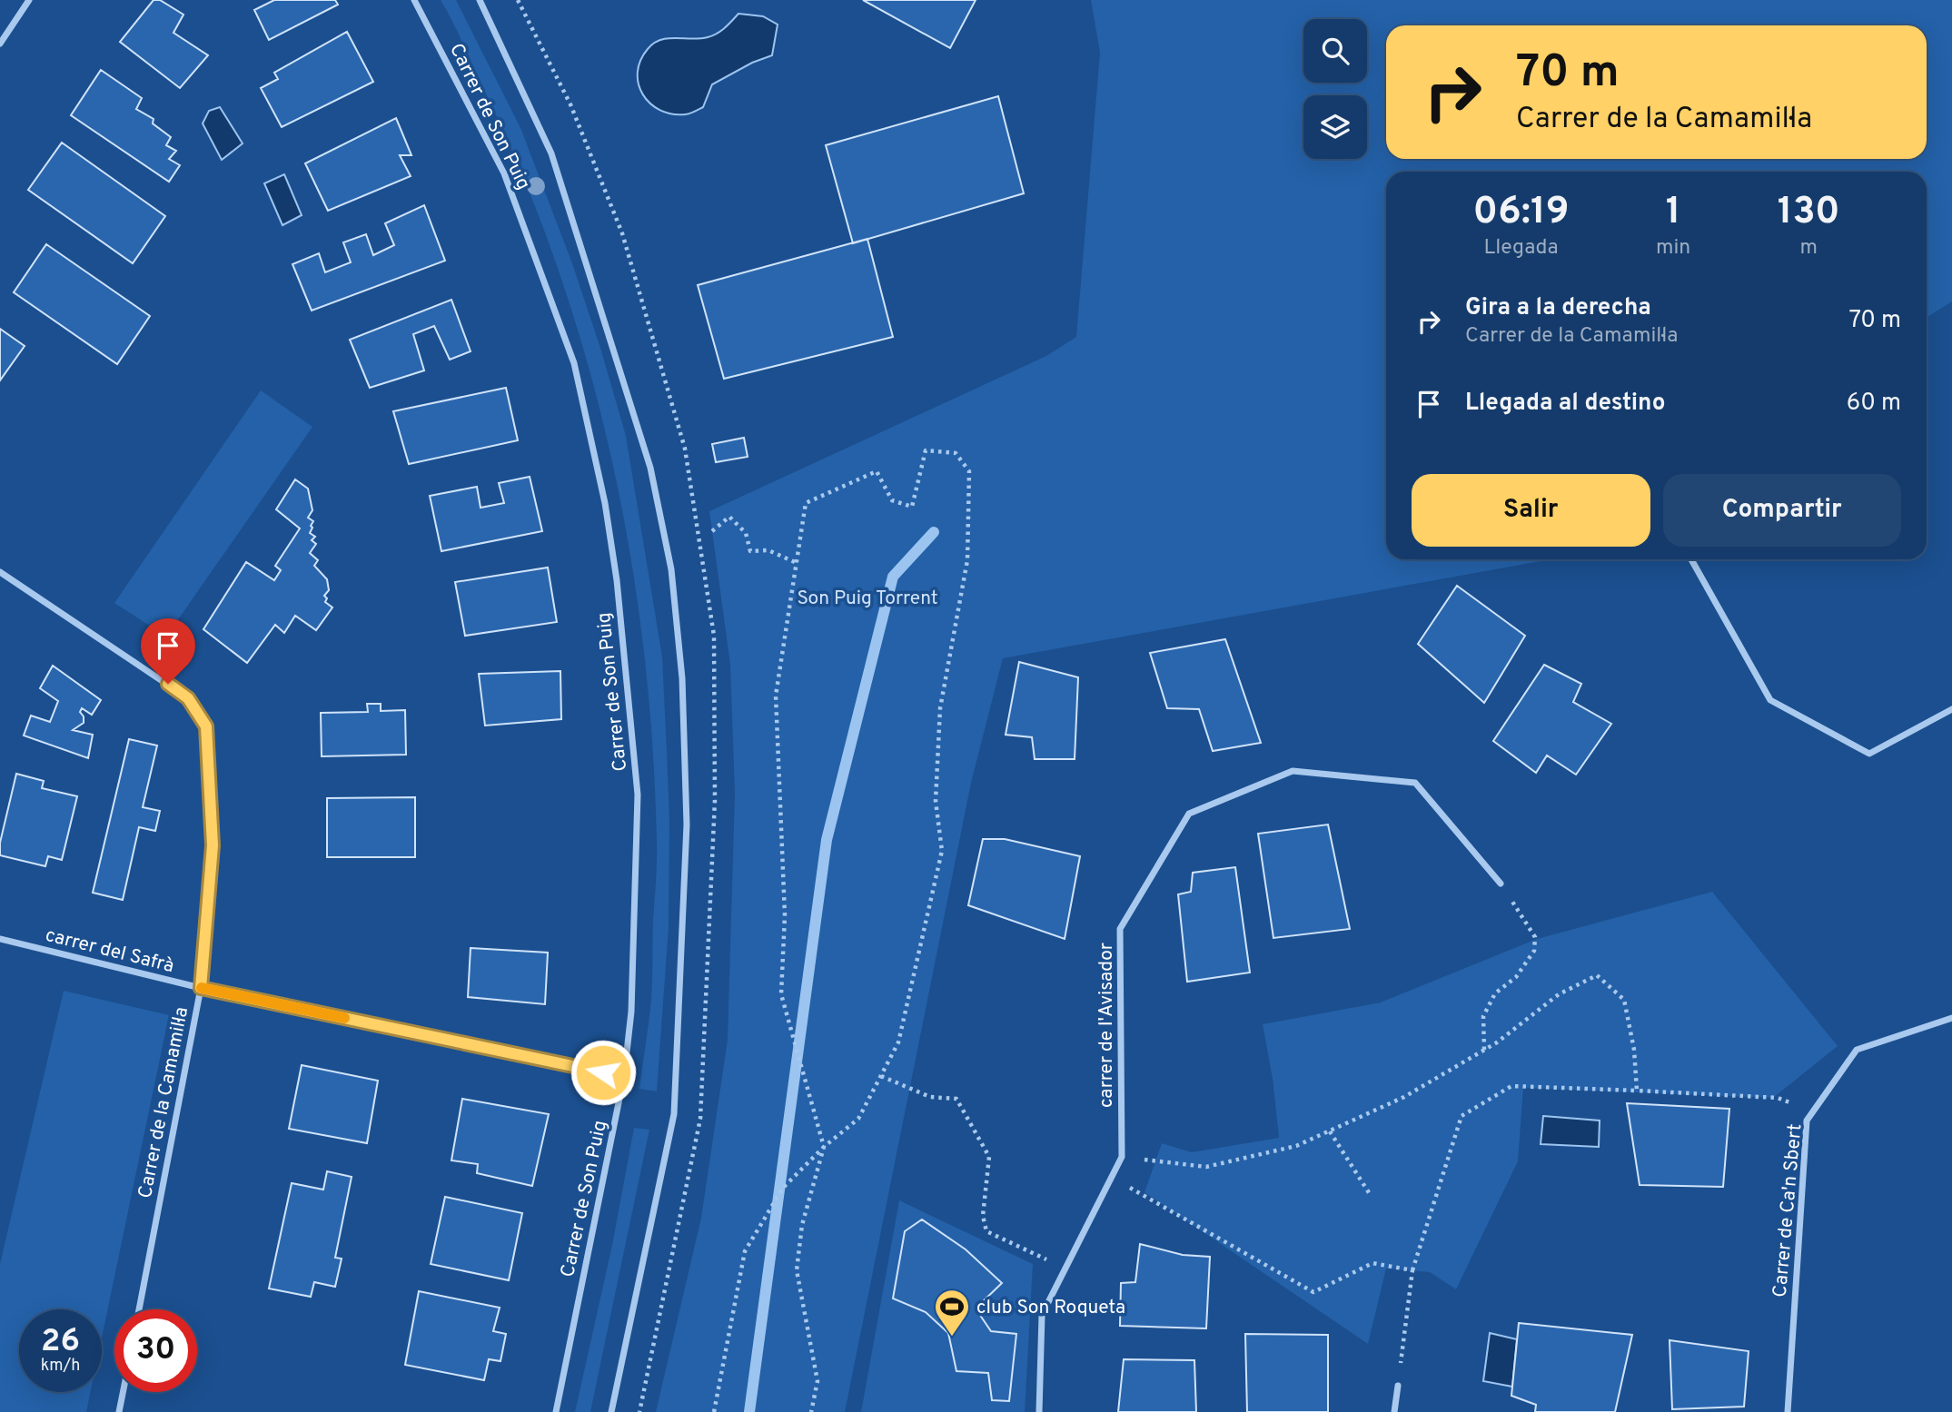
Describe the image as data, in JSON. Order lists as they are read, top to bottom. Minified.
{"streets":{"street":["Carrer de Son Puig","carrer del Safrà","carrer de l'Avisador","Carrer de la Camamil·la","Carrer de Ca'n Sbert"]},"crossings":[["Carrer de Son Puig","carrer del Safrà"],["carrer del Safrà","Carrer de la Camamil·la"]],"parks":["Son Puig Torrent"],"places":{"sports":["club Son Roqueta"]},"page":{"turn":["70 m","Carrer de la Camamil·la"],"eta":["06:19","Llegada","1","min","130","m"],"list":[{"name":"Gira a la derecha","note":"Carrer de la Camamil·la","value":"70 m"},{"name":"Llegada al destino","value":"60 m"}],"buttons":["Salir","Compartir"],"speed":"26 km/h","limit":"30"}}
